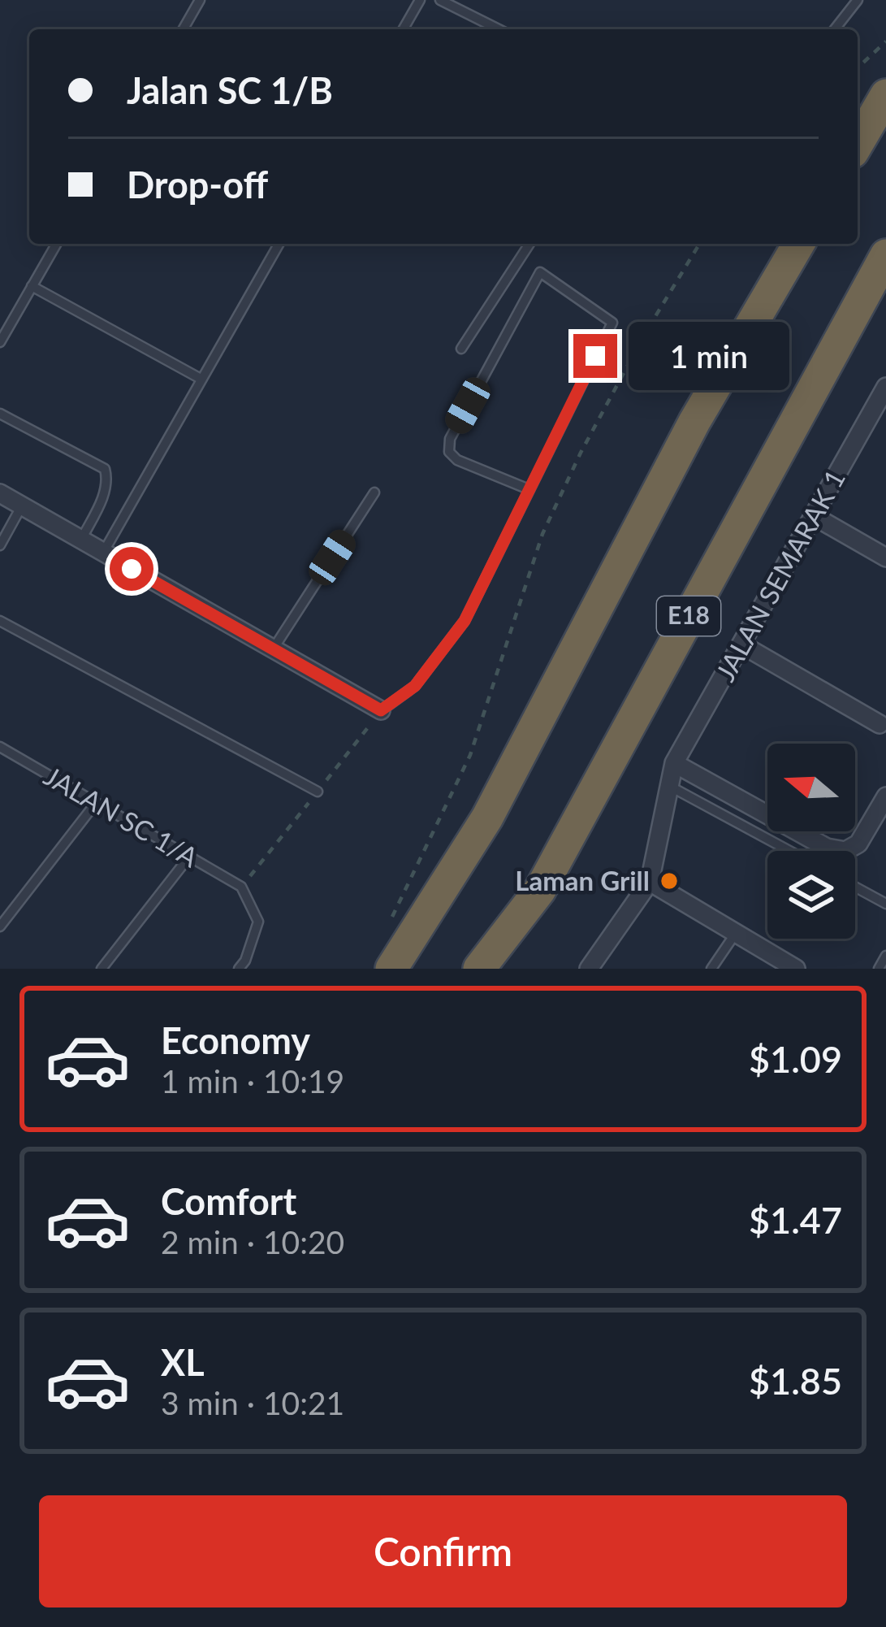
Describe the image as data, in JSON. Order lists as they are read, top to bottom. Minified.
{"streets":{"highway":["E18"],"street":["JALAN SEMARAK 1"],"lane":["JALAN SC 1/A"]},"places":["Laman Grill"],"north":"left","page":{"banner":["Jalan SC 1/B","Drop-off"],"bubble":"1 min","list":[{"name":"Economy","note":"1 min · 10:19","value":"$1.09"},{"name":"Comfort","note":"2 min · 10:20","value":"$1.47"},{"name":"XL","note":"3 min · 10:21","value":"$1.85"}],"buttons":"Confirm"}}
